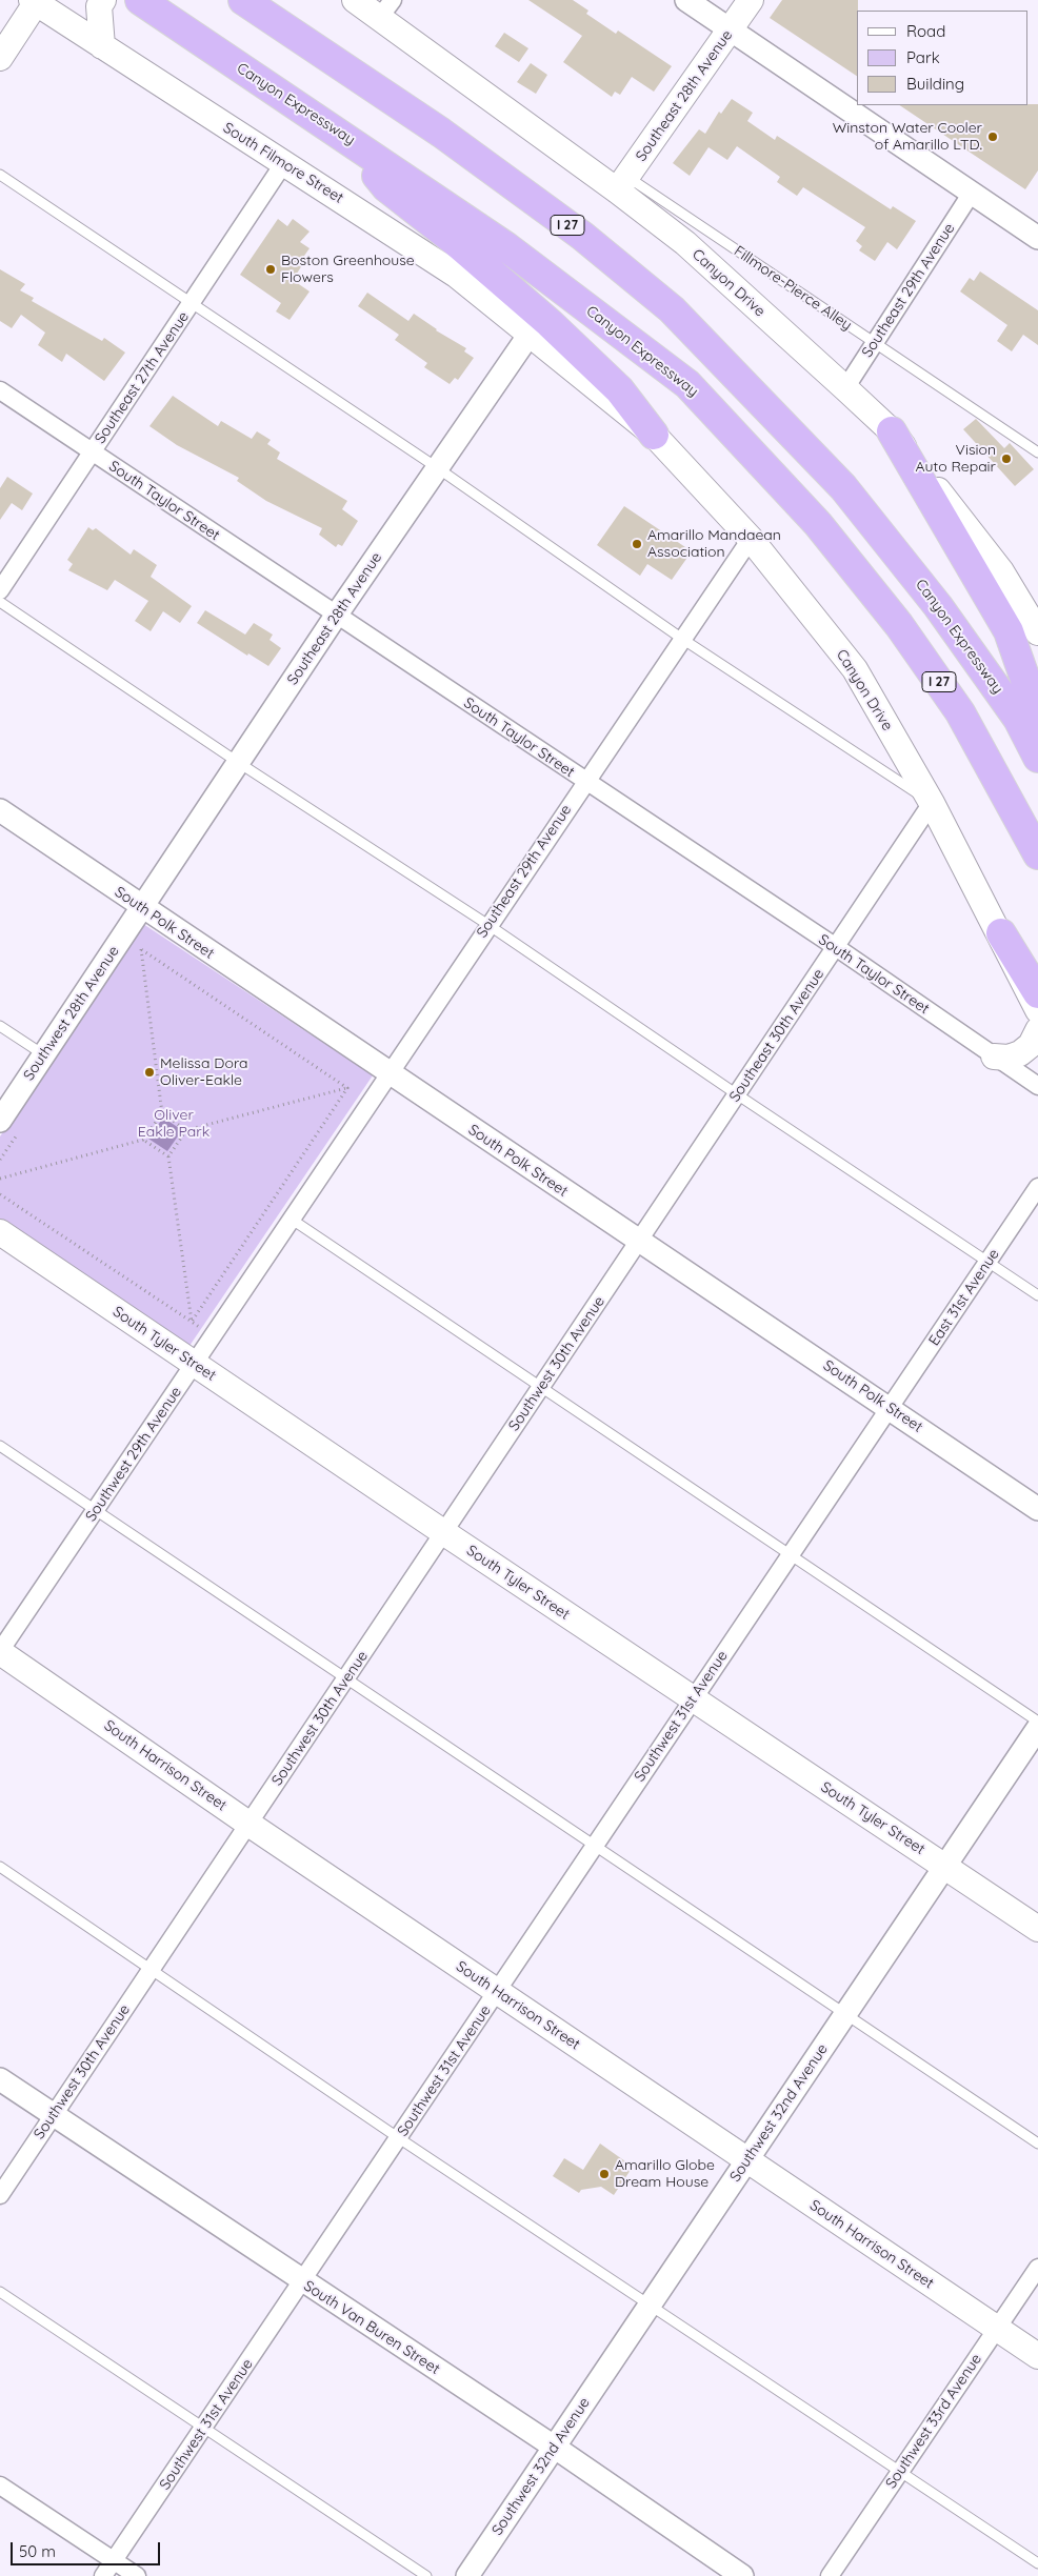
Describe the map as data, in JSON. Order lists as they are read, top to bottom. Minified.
{"streets":{"highway":["Canyon Expressway","I 27"],"main road":["Southeast 28th Avenue","South Filmore Street","Canyon Drive","South Tyler Street","South Harrison Street"],"street":["Southeast 29th Avenue","Southeast 27th Avenue","South Taylor Street","South Polk Street","Southwest 28th Avenue","Southeast 30th Avenue","East 31st Avenue","Southwest 30th Avenue","Southwest 29th Avenue","Southwest 31st Avenue","Southwest 32nd Avenue","South Van Buren Street","Southwest 33rd Avenue"],"lane":["Fillmore-Pierce Alley"]},"crossings":[["Southeast 28th Avenue","South Filmore Street"],["Southeast 28th Avenue","Canyon Drive"],["Southeast 28th Avenue","Fillmore-Pierce Alley"],["Southeast 28th Avenue","South Taylor Street"],["Southeast 28th Avenue","South Polk Street"],["Southeast 28th Avenue","Southwest 28th Avenue"],["South Filmore Street","Canyon Drive"],["South Filmore Street","Southeast 27th Avenue"],["Canyon Drive","Fillmore-Pierce Alley"],["Canyon Drive","Southeast 29th Avenue"],["Canyon Drive","Southeast 30th Avenue"],["Fillmore-Pierce Alley","Southeast 29th Avenue"],["Southeast 29th Avenue","South Taylor Street"],["Southeast 29th Avenue","South Polk Street"],["Southeast 29th Avenue","Southwest 29th Avenue"],["Southeast 27th Avenue","South Taylor Street"],["South Taylor Street","Southeast 30th Avenue"],["South Polk Street","Southwest 28th Avenue"],["South Polk Street","Southeast 30th Avenue"],["South Polk Street","East 31st Avenue"],["South Polk Street","Southwest 30th Avenue"],["South Polk Street","Southwest 29th Avenue"],["South Polk Street","Southwest 31st Avenue"],["Southeast 30th Avenue","Southwest 30th Avenue"],["East 31st Avenue","Southwest 31st Avenue"],["South Tyler Street","Southwest 30th Avenue"],["South Tyler Street","Southwest 29th Avenue"],["South Tyler Street","Southwest 31st Avenue"],["South Tyler Street","Southwest 32nd Avenue"],["Southwest 30th Avenue","South Harrison Street"],["Southwest 30th Avenue","South Van Buren Street"],["Southwest 29th Avenue","South Harrison Street"],["Southwest 31st Avenue","South Harrison Street"],["Southwest 31st Avenue","South Van Buren Street"],["South Harrison Street","Southwest 32nd Avenue"],["South Harrison Street","Southwest 33rd Avenue"],["Southwest 32nd Avenue","South Van Buren Street"]],"parks":["Oliver Eakle Park"],"places":["Winston Water Cooler of Amarillo LTD.","Boston Greenhouse Flowers","Vision Auto Repair","Amarillo Mandaean Association","Melissa Dora Oliver-Eakle","Amarillo Globe Dream House"],"legend":["Road","Park","Building"],"scale_bar":"50 m"}
